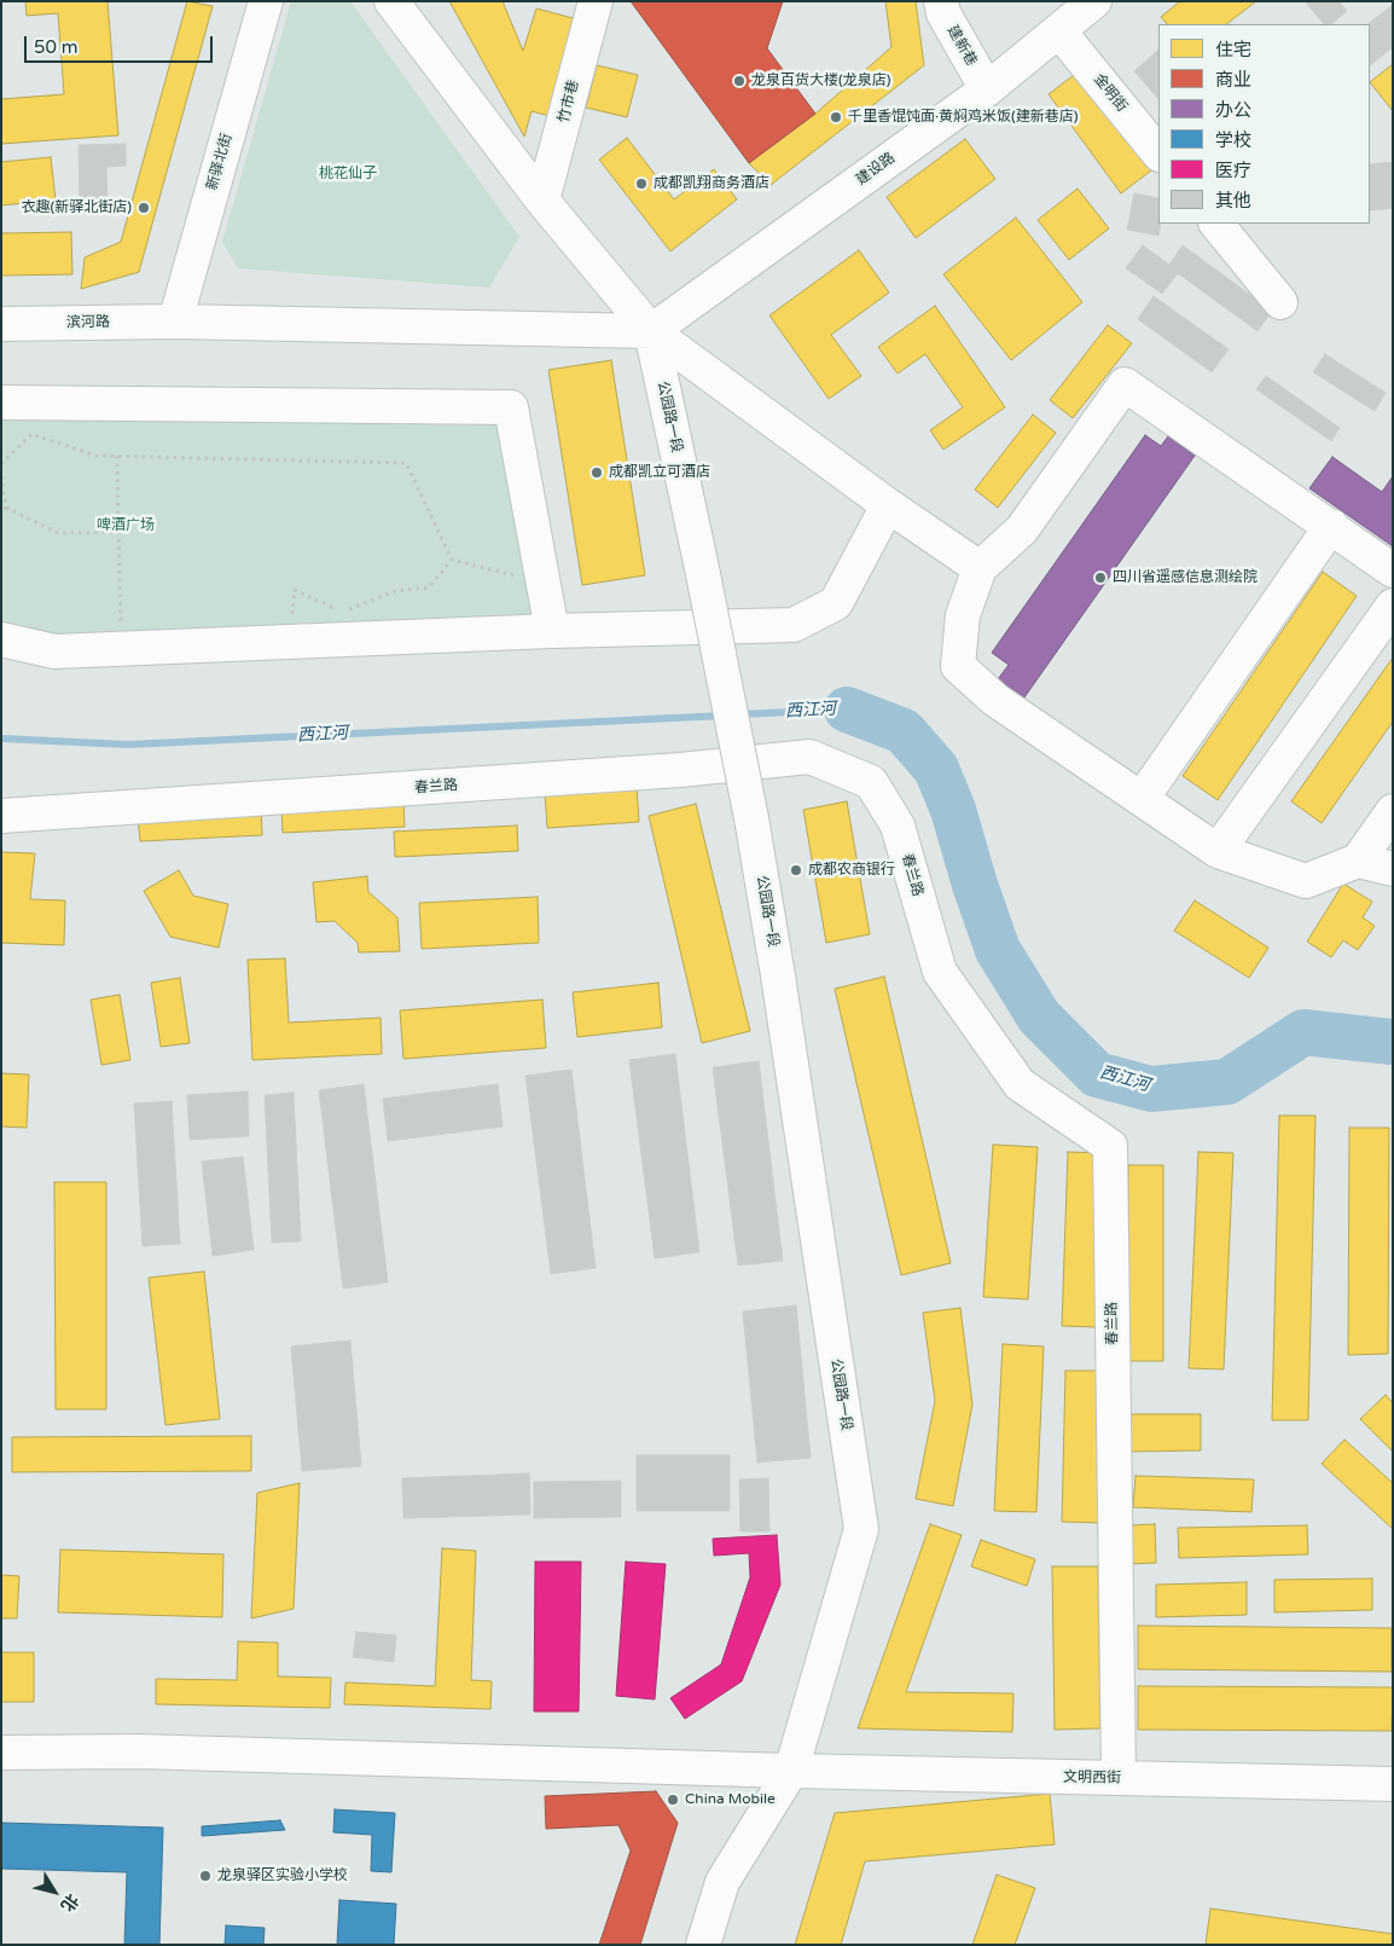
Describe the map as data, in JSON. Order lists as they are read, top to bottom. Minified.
{"streets":{"street":["建新巷","金明街","竹市巷","新驿北街","建设路","滨河路","公园路一段","春兰路","文明西街"]},"crossings":[["建新巷","建设路"],["金明街","建设路"],["新驿北街","滨河路"],["建设路","滨河路"],["建设路","公园路一段"],["滨河路","公园路一段"],["公园路一段","文明西街"],["春兰路","文明西街"]],"water":["西江河"],"parks":["桃花仙子","啤酒广场"],"places":["龙泉百货大楼(龙泉店)","千里香馄饨面·黄焖鸡米饭(建新巷店)","成都凯翔商务酒店","衣趣(新驿北街店)","成都凯立可酒店","四川省遥感信息测绘院","成都农商银行","China Mobile","龙泉驿区实验小学校"],"legend":["住宅","商业","办公","学校","医疗","其他"],"scale_bar":"50 m","north":"bottom right"}
